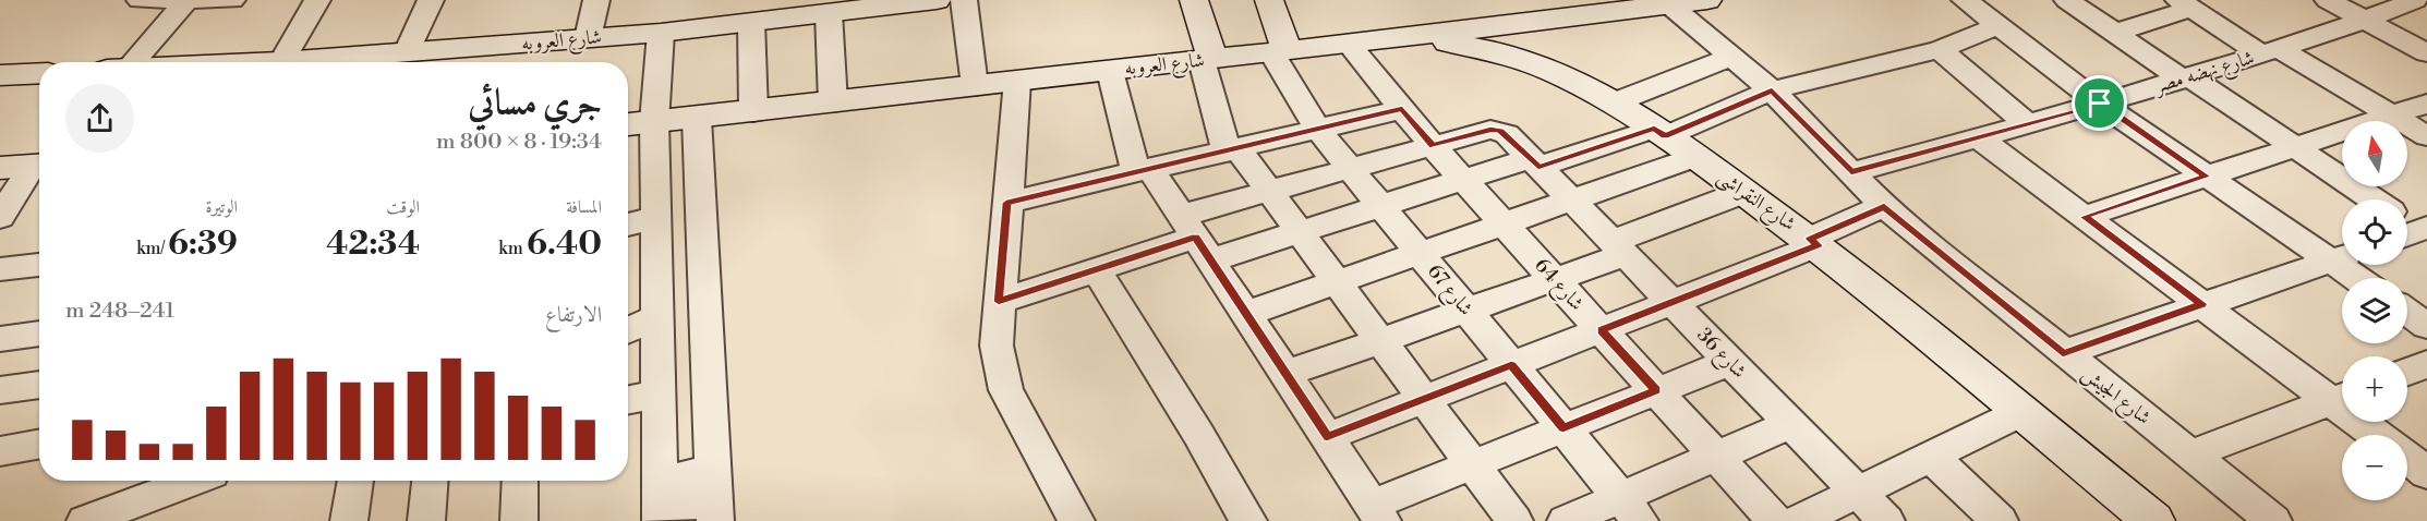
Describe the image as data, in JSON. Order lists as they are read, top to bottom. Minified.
{"streets":{"street":["شارع العروبه","شارع نهضه مصر","شارع النقراشى","شارع 64","شارع 67","شارع 36","شارع الجيش"]},"crossings":[["شارع العروبه","شارع النقراشى"],["شارع العروبه","شارع 64"],["شارع العروبه","شارع 67"],["شارع العروبه","شارع الجيش"],["شارع نهضه مصر","شارع الجيش"],["شارع 64","شارع 36"]],"north":"top","page":{"heading":["جري مسائي","19:34 · 8 × 800 m"],"map_buttons":["+","−"],"stats":[["المسافة","6.40 km"],["الوقت","42:34"],["الوتيرة","6:39 /km"]],"chart":["الارتفاع","241–248 m"]}}
